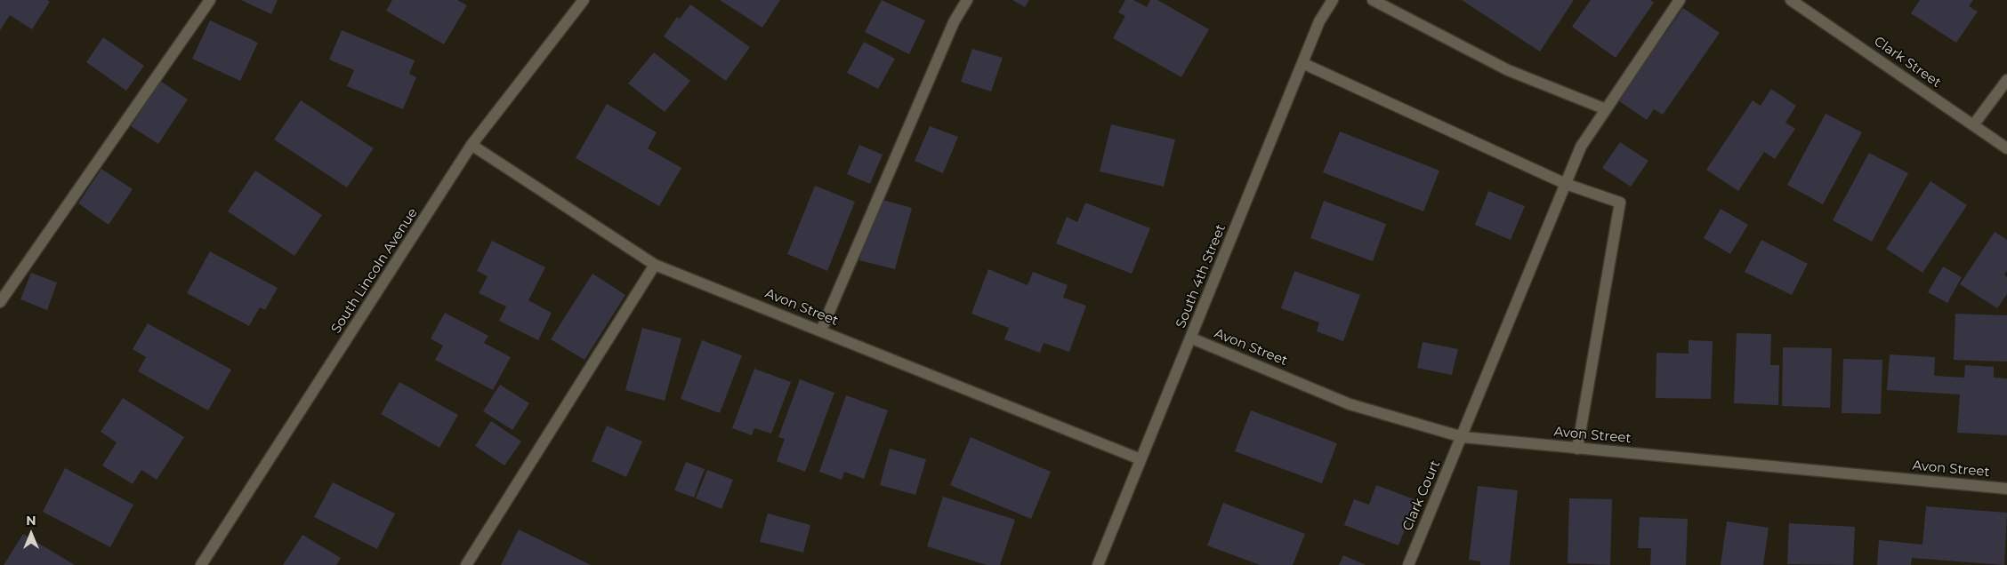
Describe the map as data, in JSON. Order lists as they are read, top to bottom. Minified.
{"streets":{"street":["Clark Street","South Lincoln Avenue","South 4th Street","Avon Street","Clark Court"]},"crossings":[["South Lincoln Avenue","Avon Street"],["South 4th Street","Avon Street"],["Avon Street","Clark Court"]],"north":"top"}
